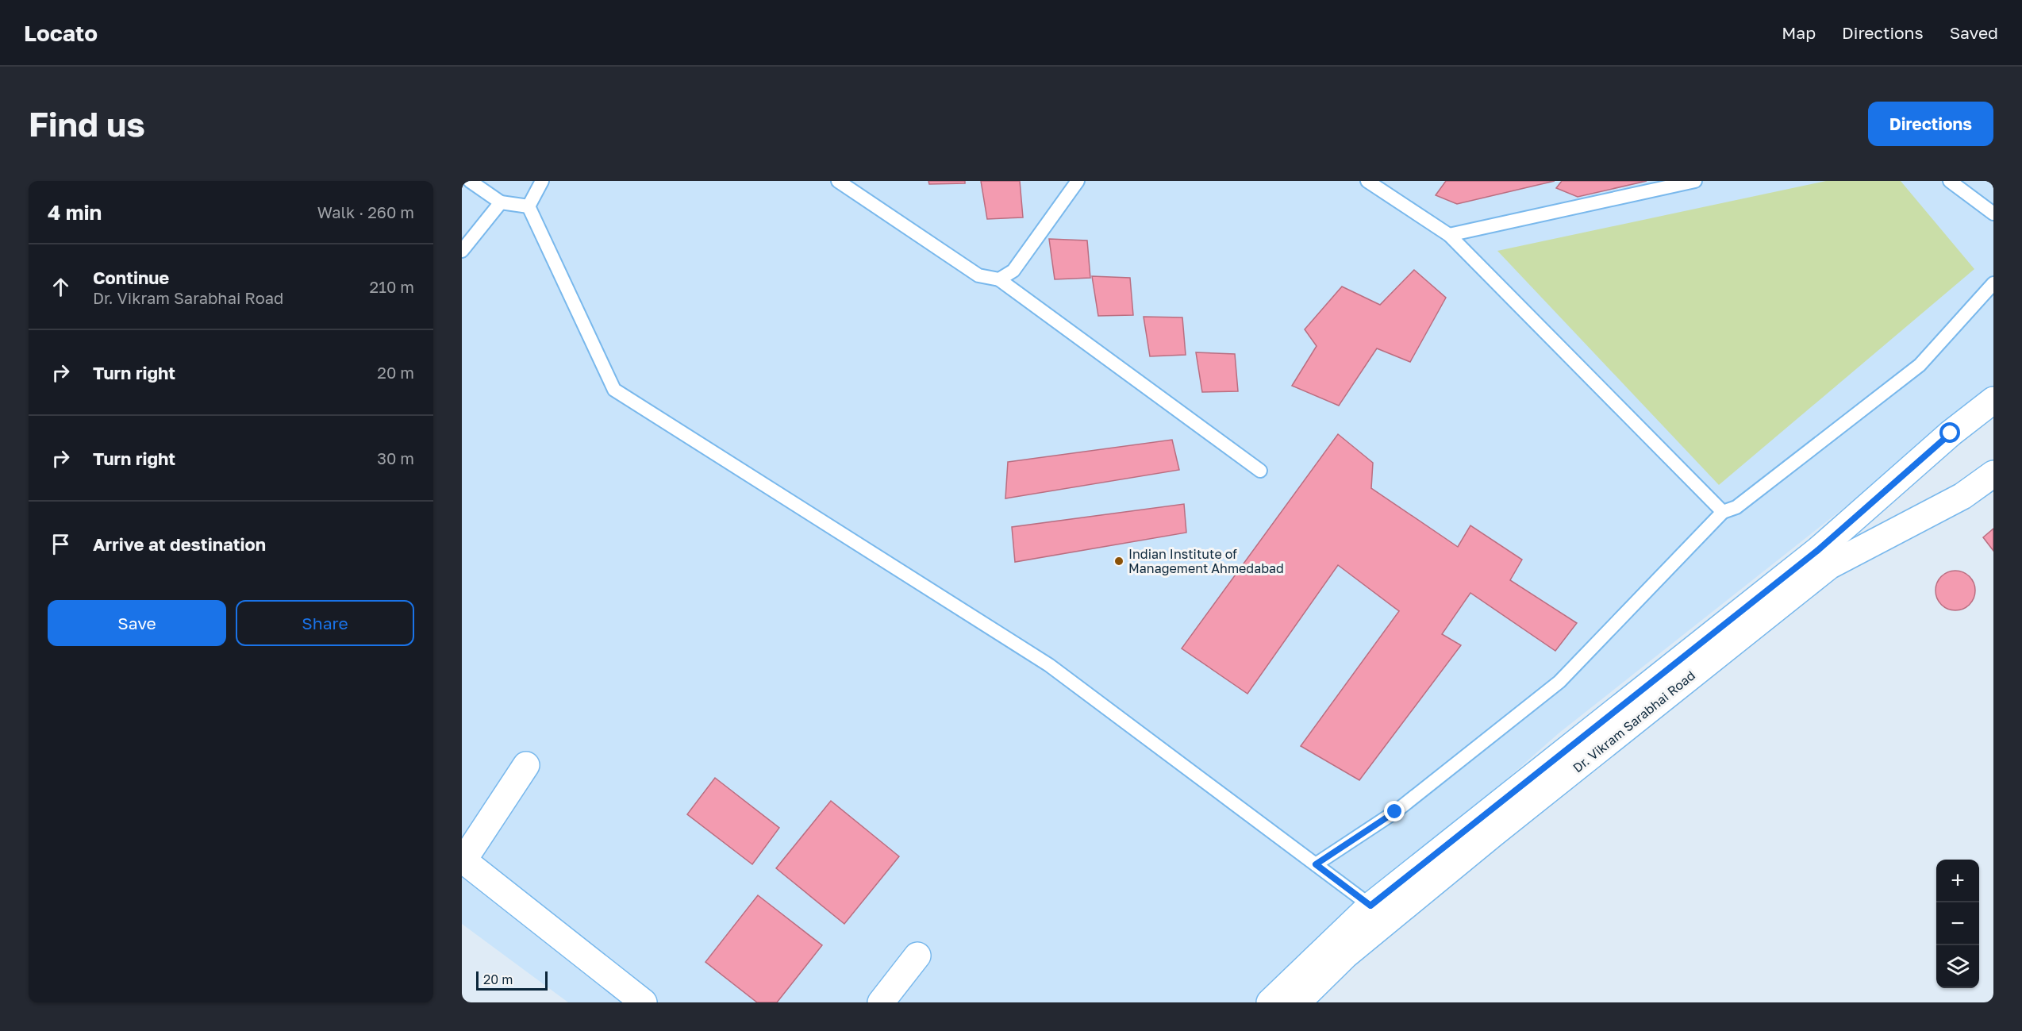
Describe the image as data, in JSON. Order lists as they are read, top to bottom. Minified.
{"streets":{"main road":["Dr. Vikram Sarabhai Road"]},"places":["Indian Institute of Management Ahmedabad"],"scale_bar":"20 m","page":{"header":"Locato","nav":["Map","Directions","Saved"],"buttons":["Directions",["Save","Share"]],"title":"Find us","heading":["4 min","Walk · 260 m"],"list":[["Continue","Dr. Vikram Sarabhai Road","210 m"],["Turn right","20 m"],["Turn right","30 m"],"Arrive at destination"],"map_buttons":["+","−"],"scale":"20 m"}}
